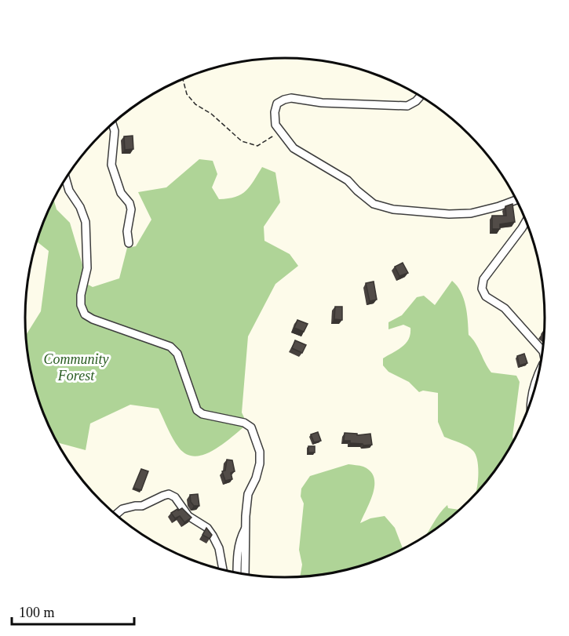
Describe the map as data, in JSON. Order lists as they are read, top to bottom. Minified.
{"parks":["Community Forest"],"scale_bar":"100 m"}
